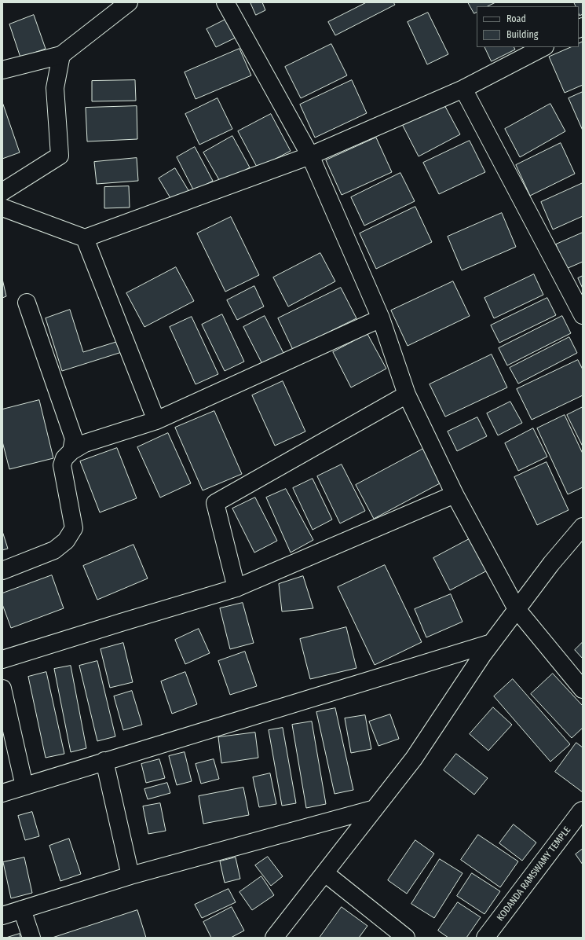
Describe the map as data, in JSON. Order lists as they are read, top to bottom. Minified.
{"streets":{"street":["KODANDA RAMSWAMY TEMPLE"]},"legend":["Road","Building"]}
